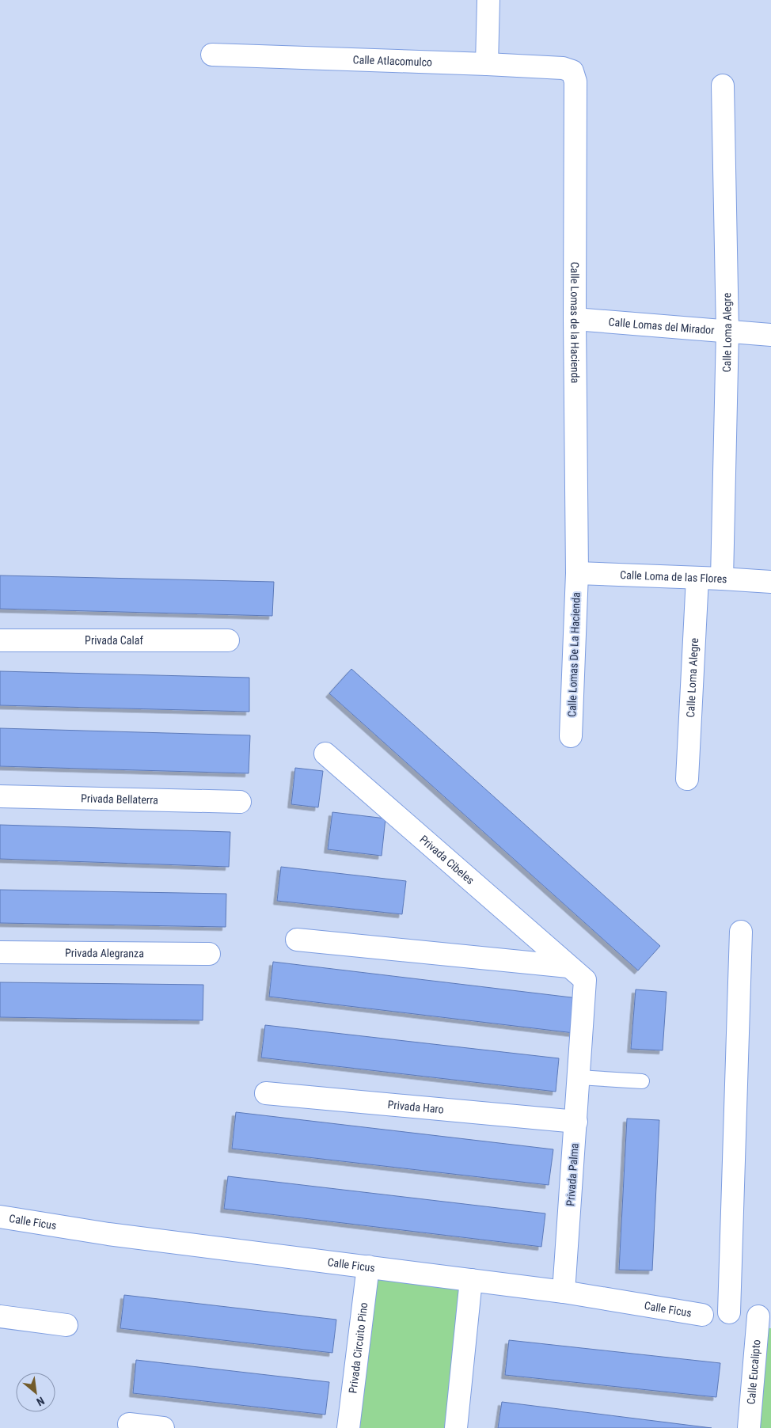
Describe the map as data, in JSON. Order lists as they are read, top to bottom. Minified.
{"streets":{"street":["Calle Atlacomulco","Calle Lomas de la Hacienda","Calle Lomas del Mirador","Calle Loma Alegre","Calle Loma de las Flores","Privada Calaf","Calle Lomas De La Hacienda","Privada Bellaterra","Privada Cibeles","Privada Alegranza","Privada Haro","Privada Palma","Calle Ficus","Privada Circuito Pino","Calle Eucalipto"]},"crossings":[["Calle Atlacomulco","Calle Lomas de la Hacienda"],["Calle Lomas de la Hacienda","Calle Lomas del Mirador"],["Calle Lomas de la Hacienda","Calle Loma de las Flores"],["Calle Lomas de la Hacienda","Calle Lomas De La Hacienda"],["Calle Lomas del Mirador","Calle Loma Alegre"],["Calle Loma Alegre","Calle Loma de las Flores"],["Calle Loma de las Flores","Calle Lomas De La Hacienda"],["Privada Cibeles","Privada Palma"],["Privada Haro","Privada Palma"],["Privada Palma","Calle Ficus"],["Calle Ficus","Privada Circuito Pino"],["Calle Ficus","Calle Eucalipto"]],"north":"bottom right"}
